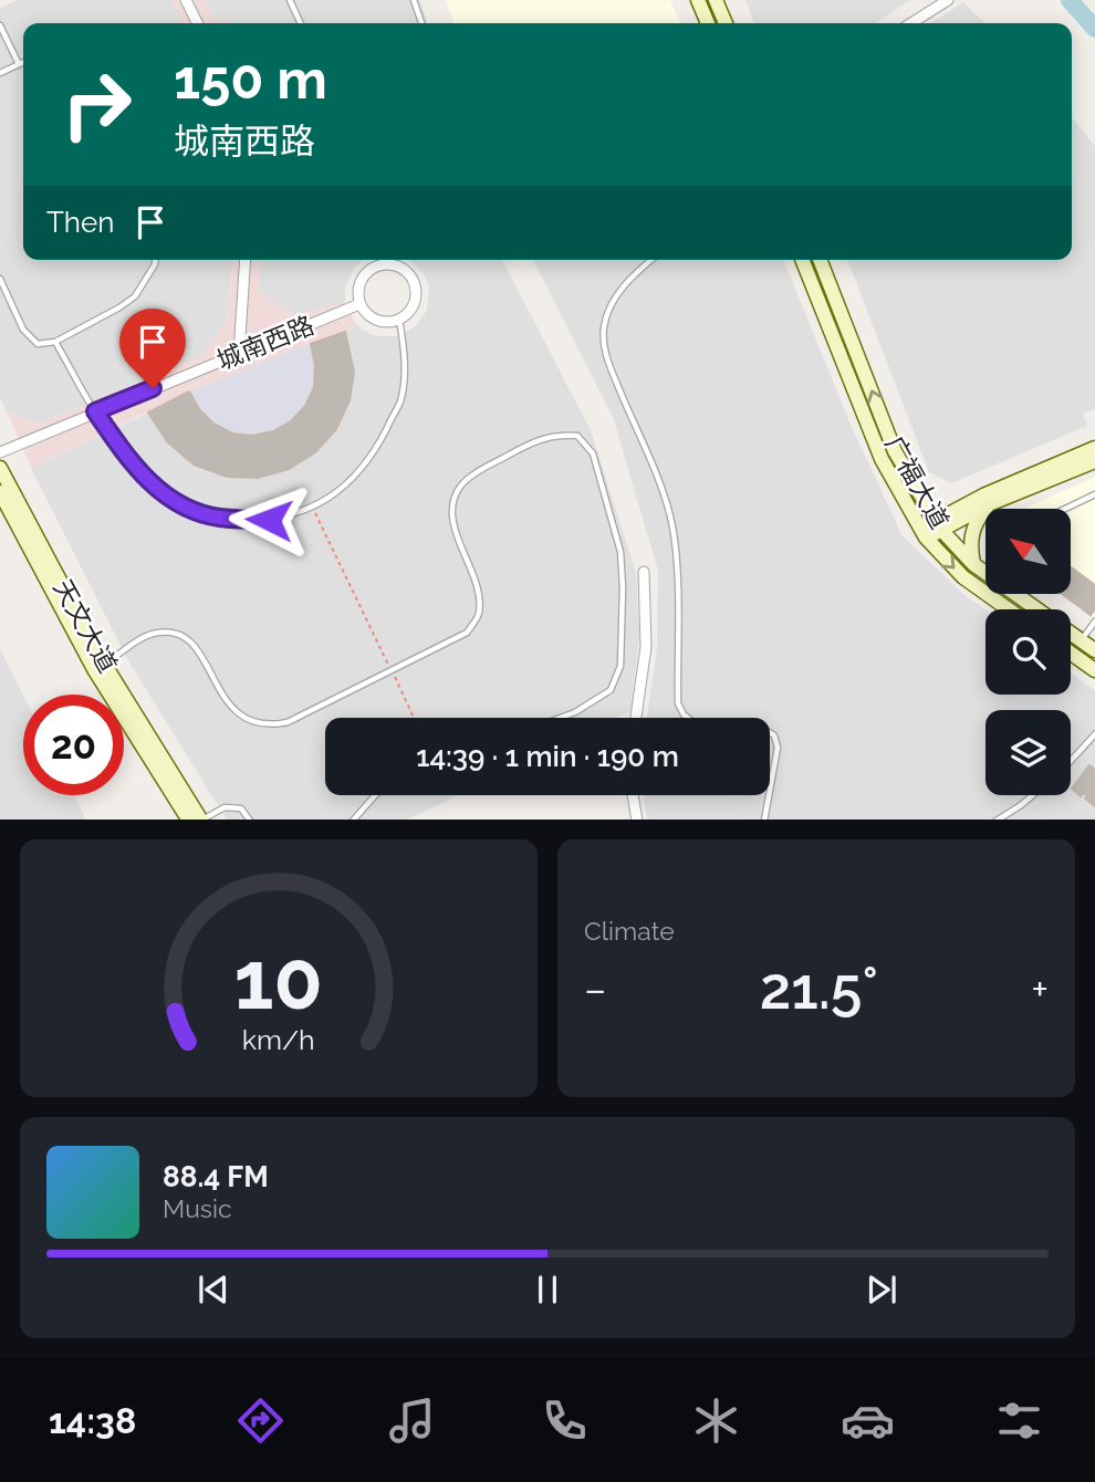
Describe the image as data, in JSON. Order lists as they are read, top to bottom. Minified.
{"streets":{"main road":["广福大道","天文大道"],"street":["城南西路"]},"north":"top left","page":{"turn":["150 m","城南西路"],"then":"Then","limit":"20","trip":"14:39 · 1 min · 190 m","tile":"Climate","heat":["−","21.5°","+"],"song":["88.4 FM","Music"],"tabs":"14:38","gauge":["10","km/h"]}}
